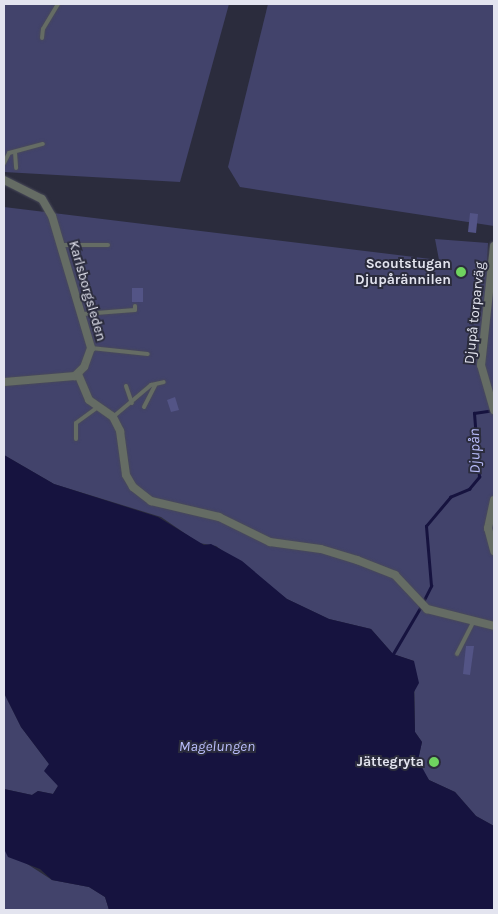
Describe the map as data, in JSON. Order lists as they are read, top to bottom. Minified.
{"streets":{"street":["Karlsborgsleden","Djupå torparväg"]},"water":["Djupån","Magelungen"],"places":["Scoutstugan Djupårännilen","Jättegryta"]}
